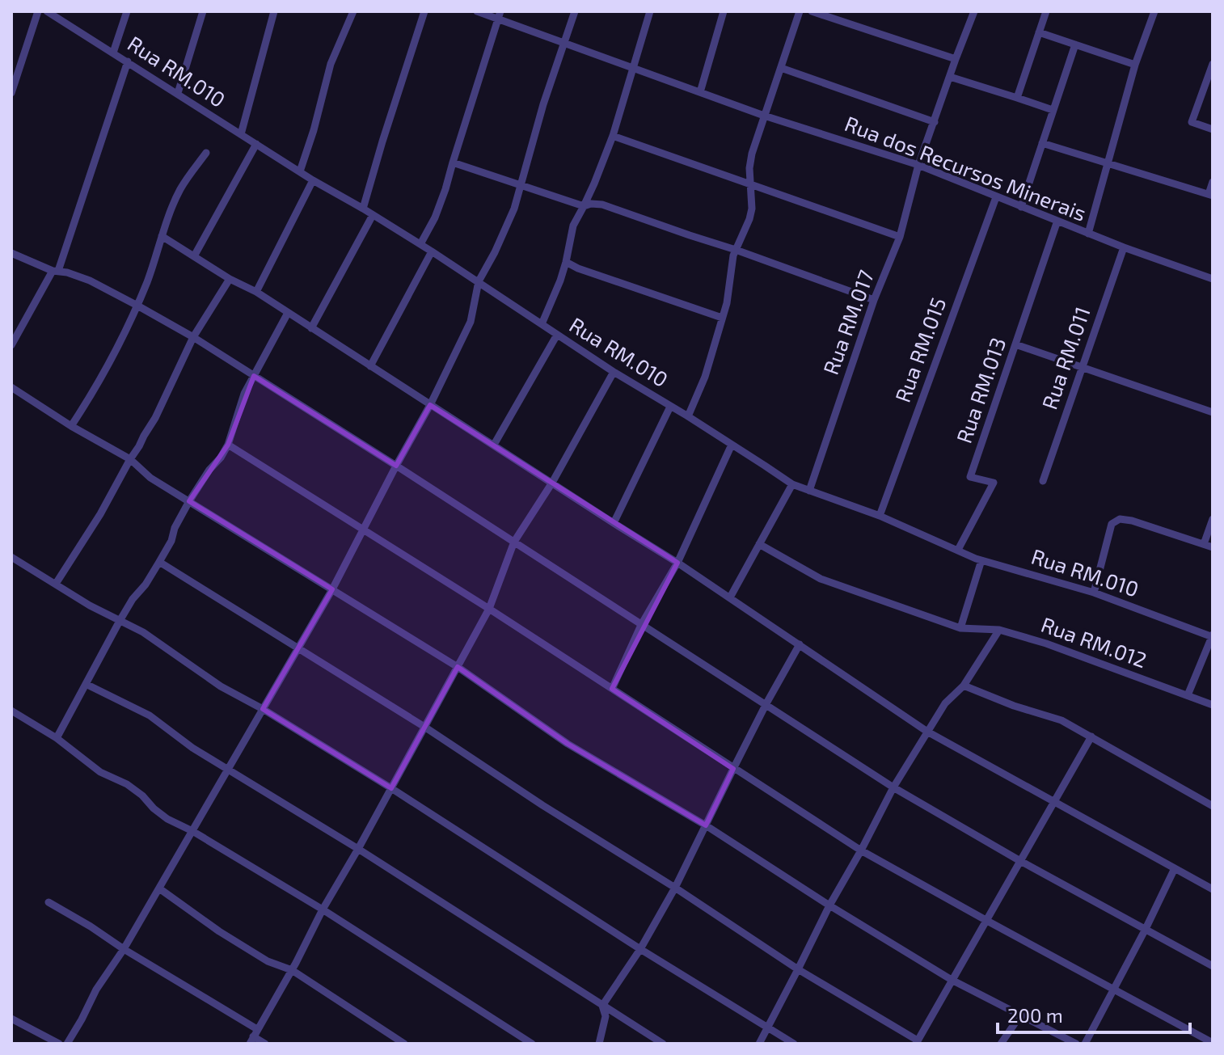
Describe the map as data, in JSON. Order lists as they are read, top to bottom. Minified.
{"streets":{"street":["Rua RM.010","Rua dos Recursos Minerais","Rua RM.017","Rua RM.015","Rua RM.011","Rua RM.013","Rua RM.012"]},"crossings":[["Rua RM.010","Rua RM.017"],["Rua RM.010","Rua RM.015"],["Rua RM.010","Rua RM.013"],["Rua dos Recursos Minerais","Rua RM.017"],["Rua dos Recursos Minerais","Rua RM.015"],["Rua dos Recursos Minerais","Rua RM.011"],["Rua dos Recursos Minerais","Rua RM.013"]],"scale_bar":"200 m"}
